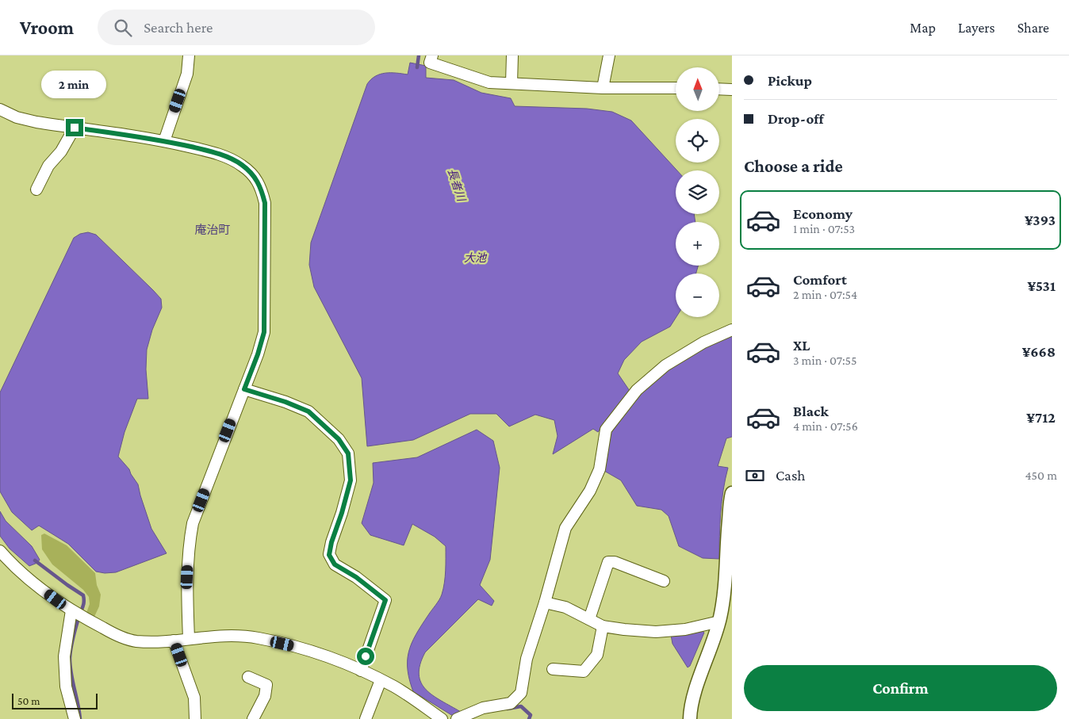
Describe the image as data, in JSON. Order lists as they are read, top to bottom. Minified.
{"districts":["庵治町"],"water":["長者川","大池"],"scale_bar":"50 m","north":"top","page":{"header":"Vroom","search":"Search here","nav":["Map","Layers","Share"],"banner":["Pickup","Drop-off"],"map_buttons":["+","−"],"bubble":"2 min","heading":"Choose a ride","list":[{"name":"Economy","note":"1 min · 07:53","value":"¥393"},{"name":"Comfort","note":"2 min · 07:54","value":"¥531"},{"name":"XL","note":"3 min · 07:55","value":"¥668"},{"name":"Black","note":"4 min · 07:56","value":"¥712"}],"pay":["Cash","450 m"],"buttons":"Confirm","scale":"50 m"}}
